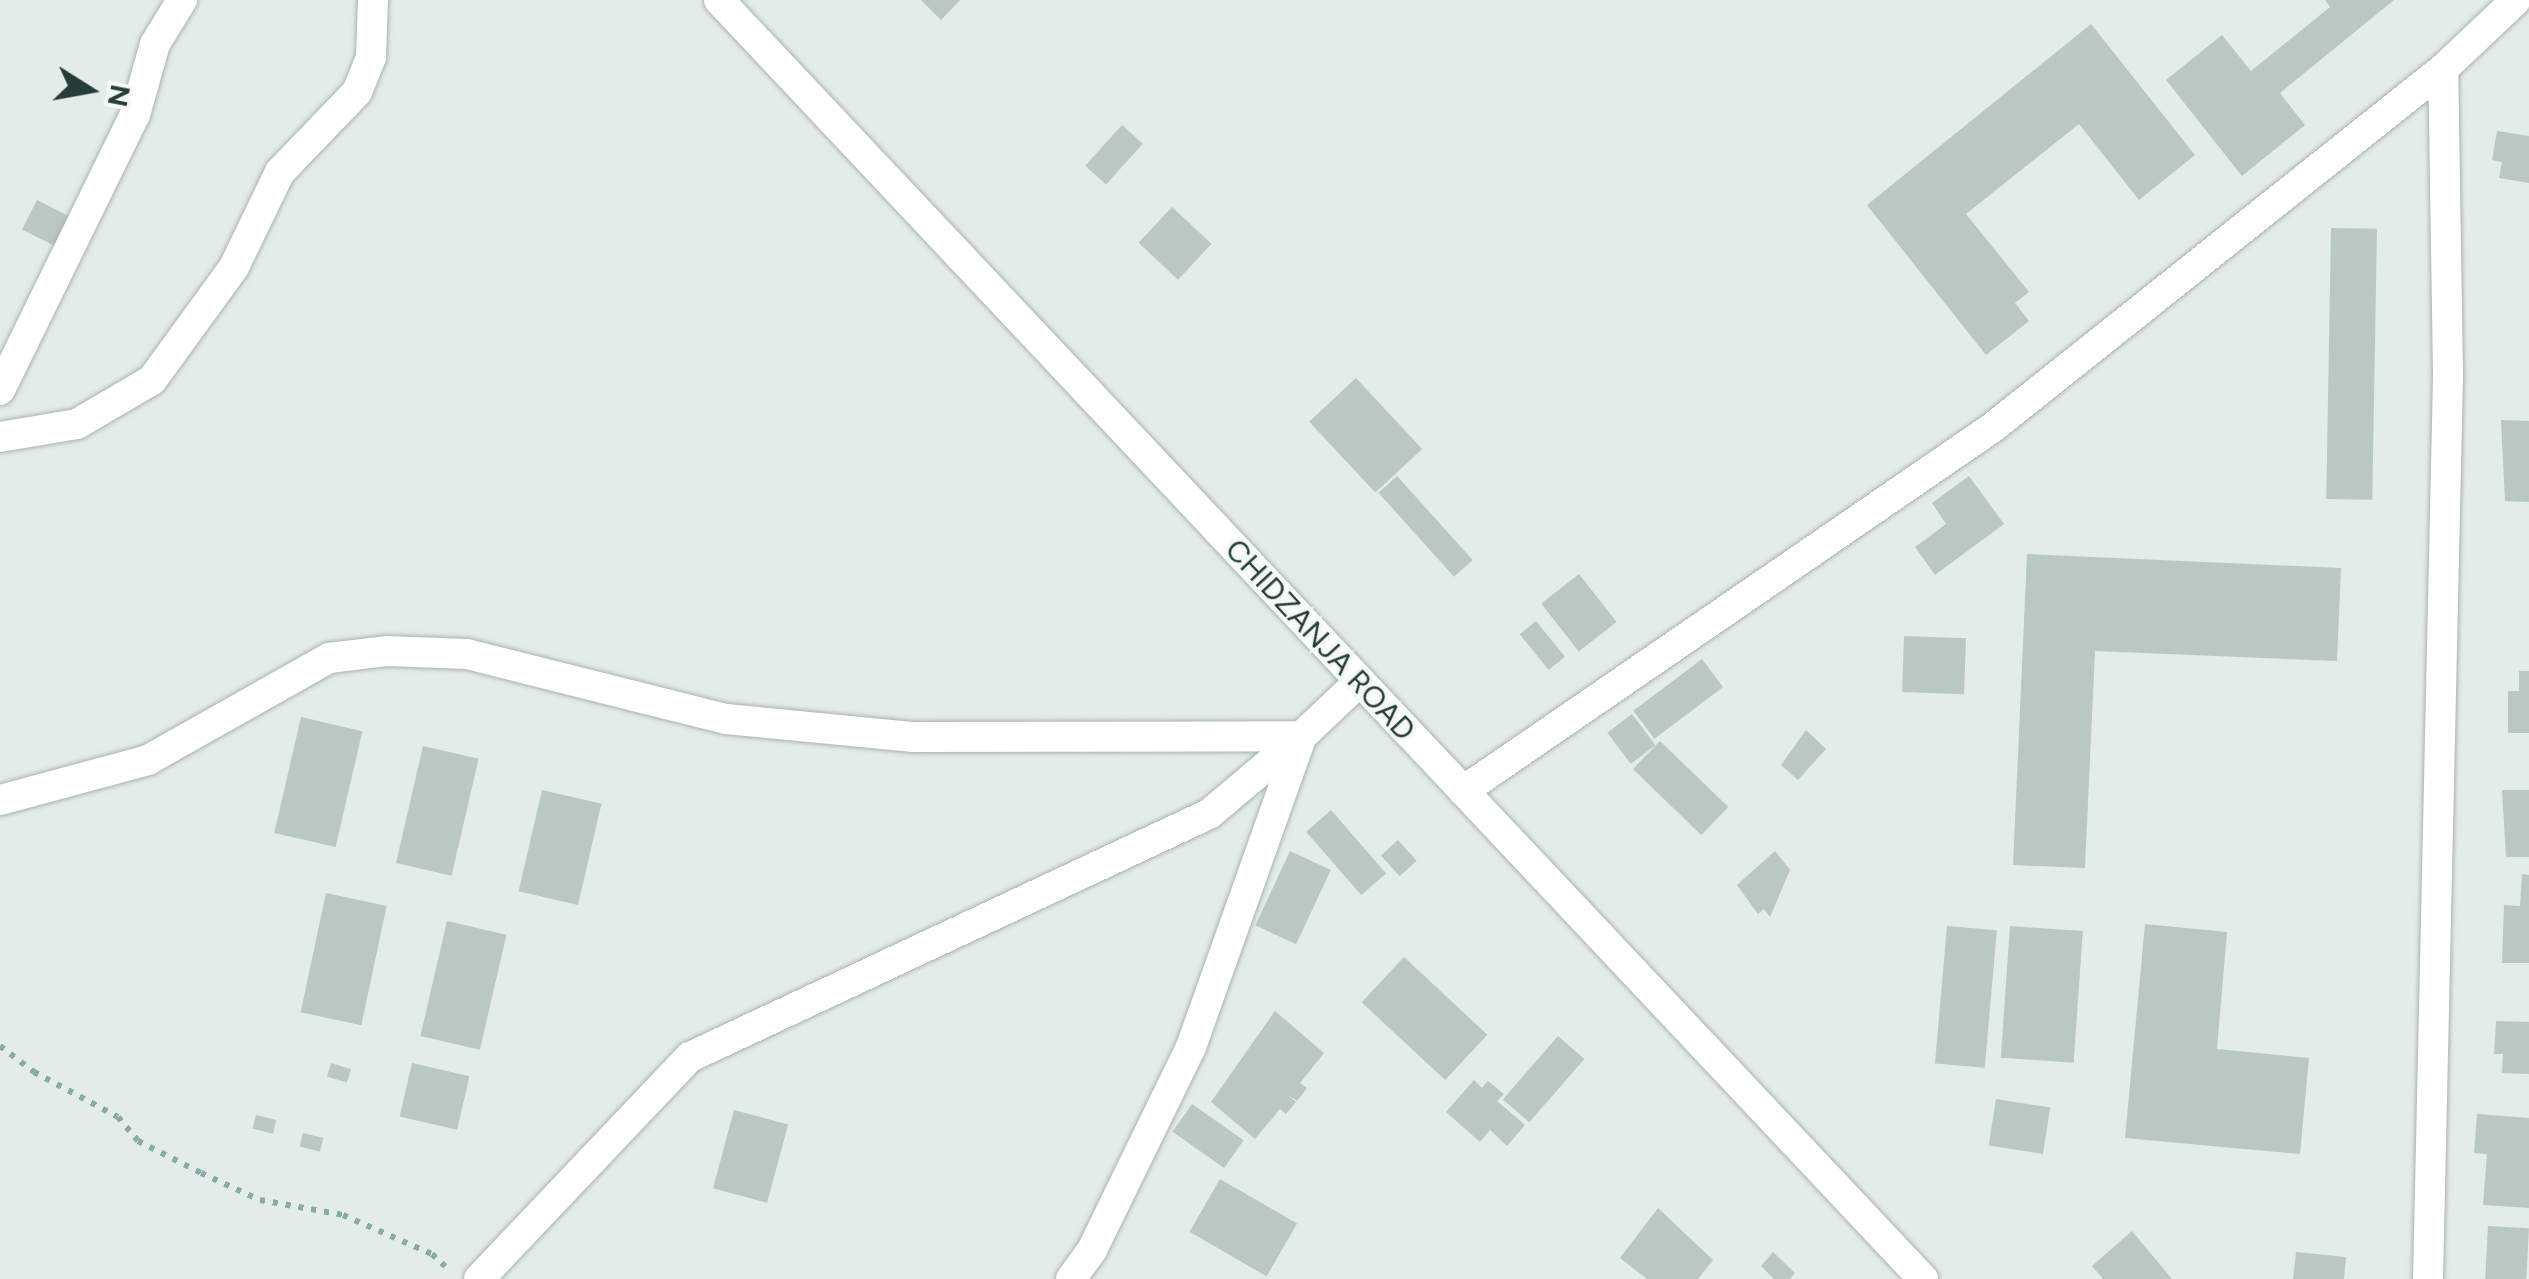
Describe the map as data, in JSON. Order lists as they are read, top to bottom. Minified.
{"streets":{"street":["CHIDZANJA ROAD"]},"north":"right"}
